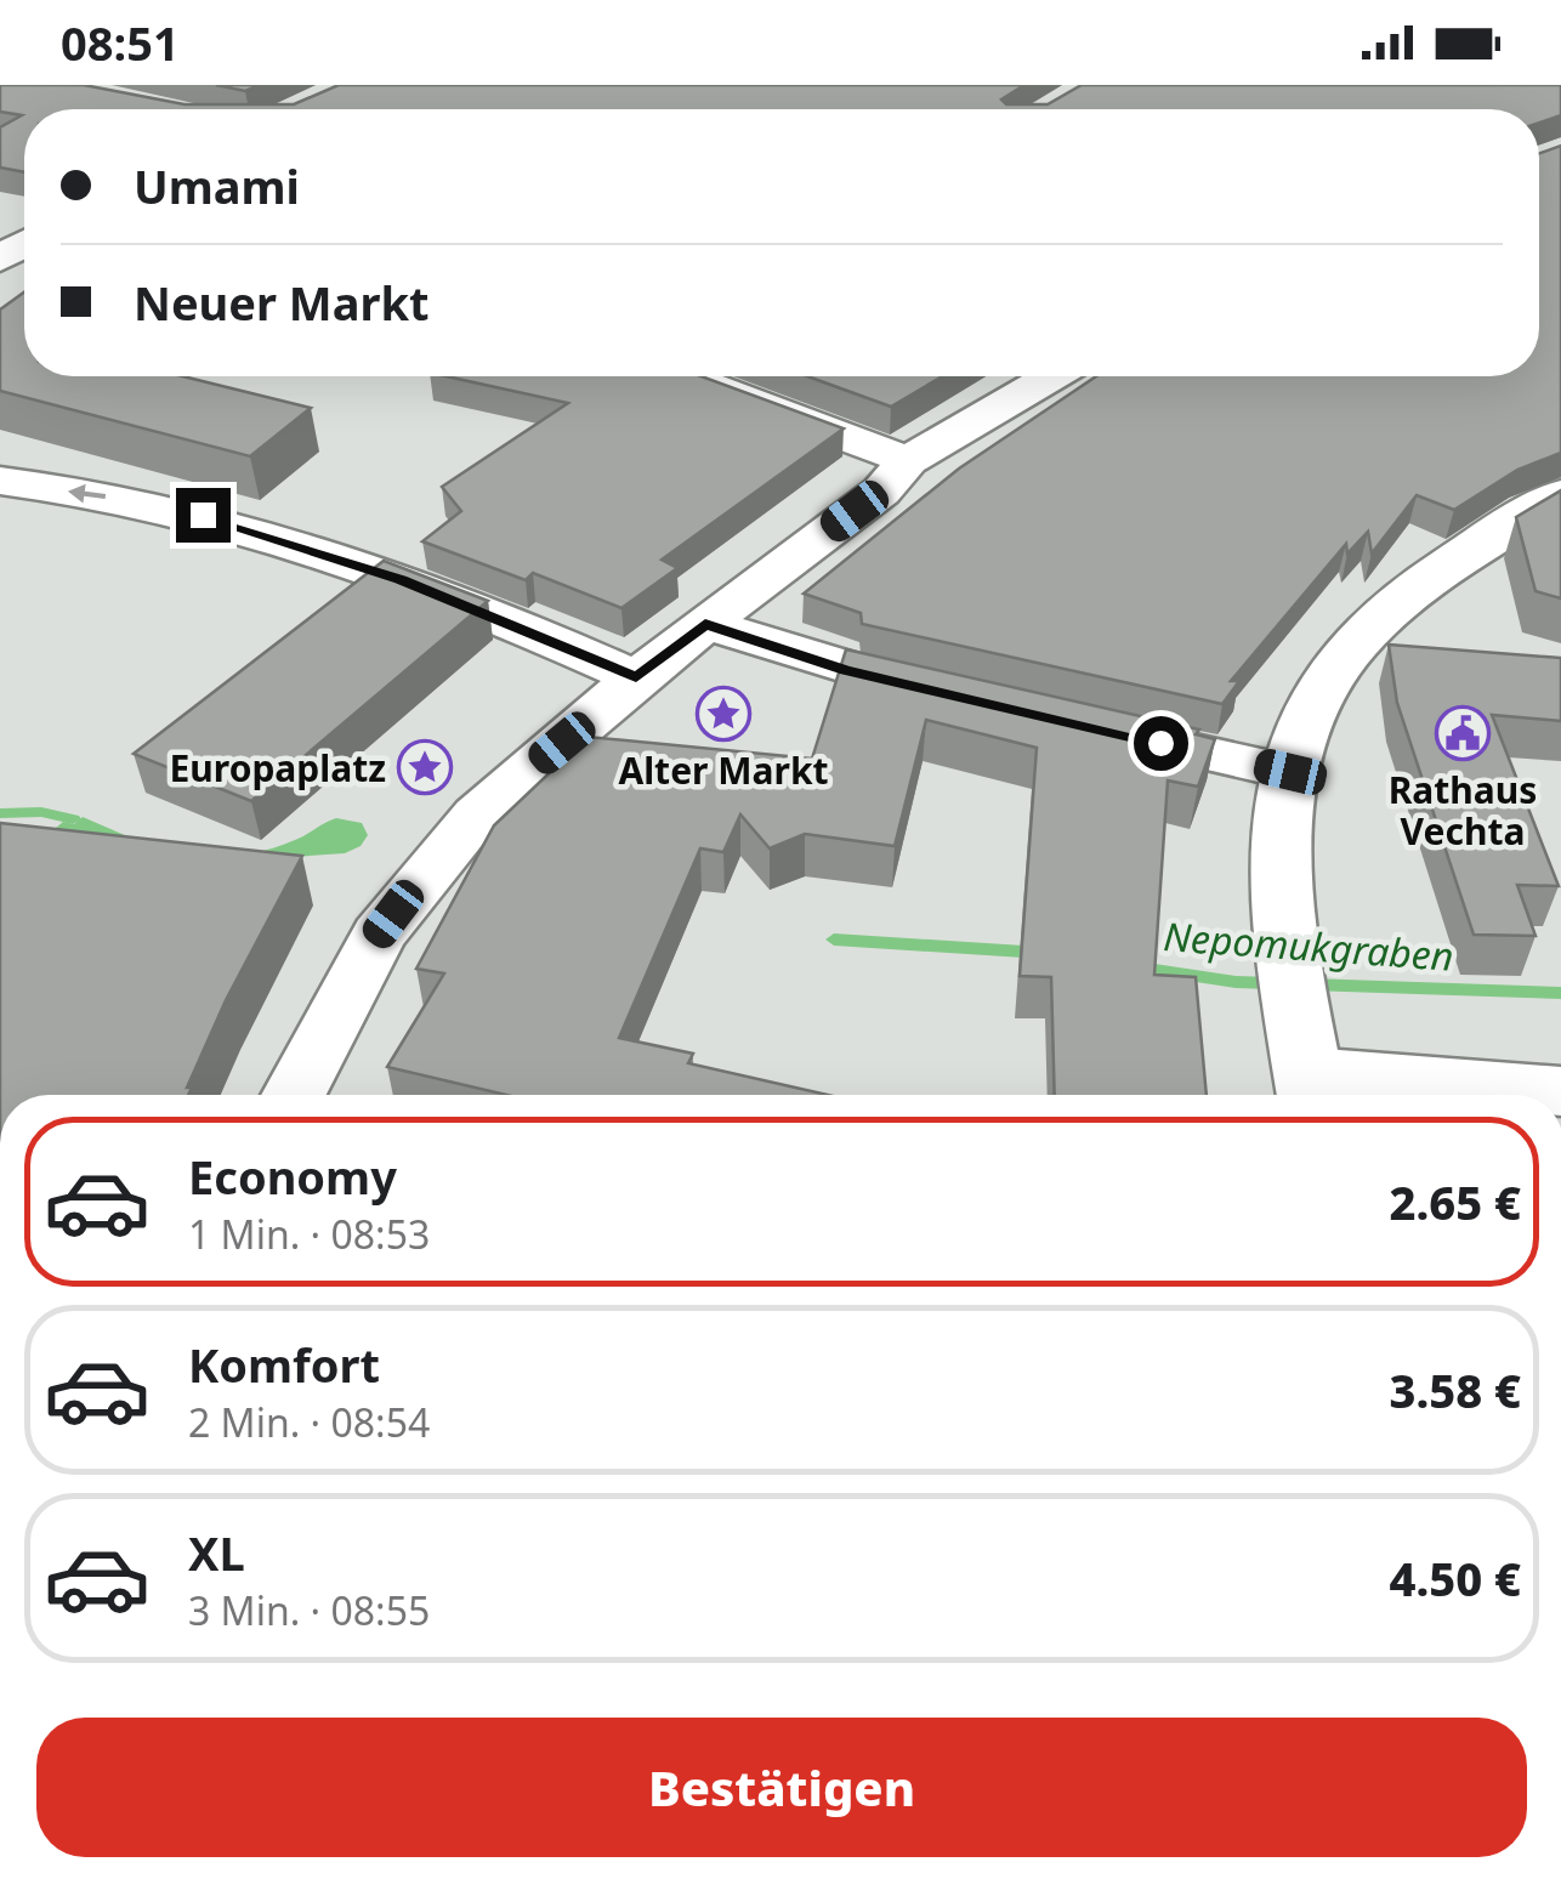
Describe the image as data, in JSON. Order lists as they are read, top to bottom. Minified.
{"water":["Nepomukgraben"],"places":{"place":["Alter Markt","Europaplatz"],"public building":["Rathaus Vechta"]},"page":{"status":"08:51","banner":["Umami","Neuer Markt"],"list":[{"name":"Economy","note":"1 Min. · 08:53","value":"2.65 €"},{"name":"Komfort","note":"2 Min. · 08:54","value":"3.58 €"},{"name":"XL","note":"3 Min. · 08:55","value":"4.50 €"}],"buttons":"Bestätigen"}}
